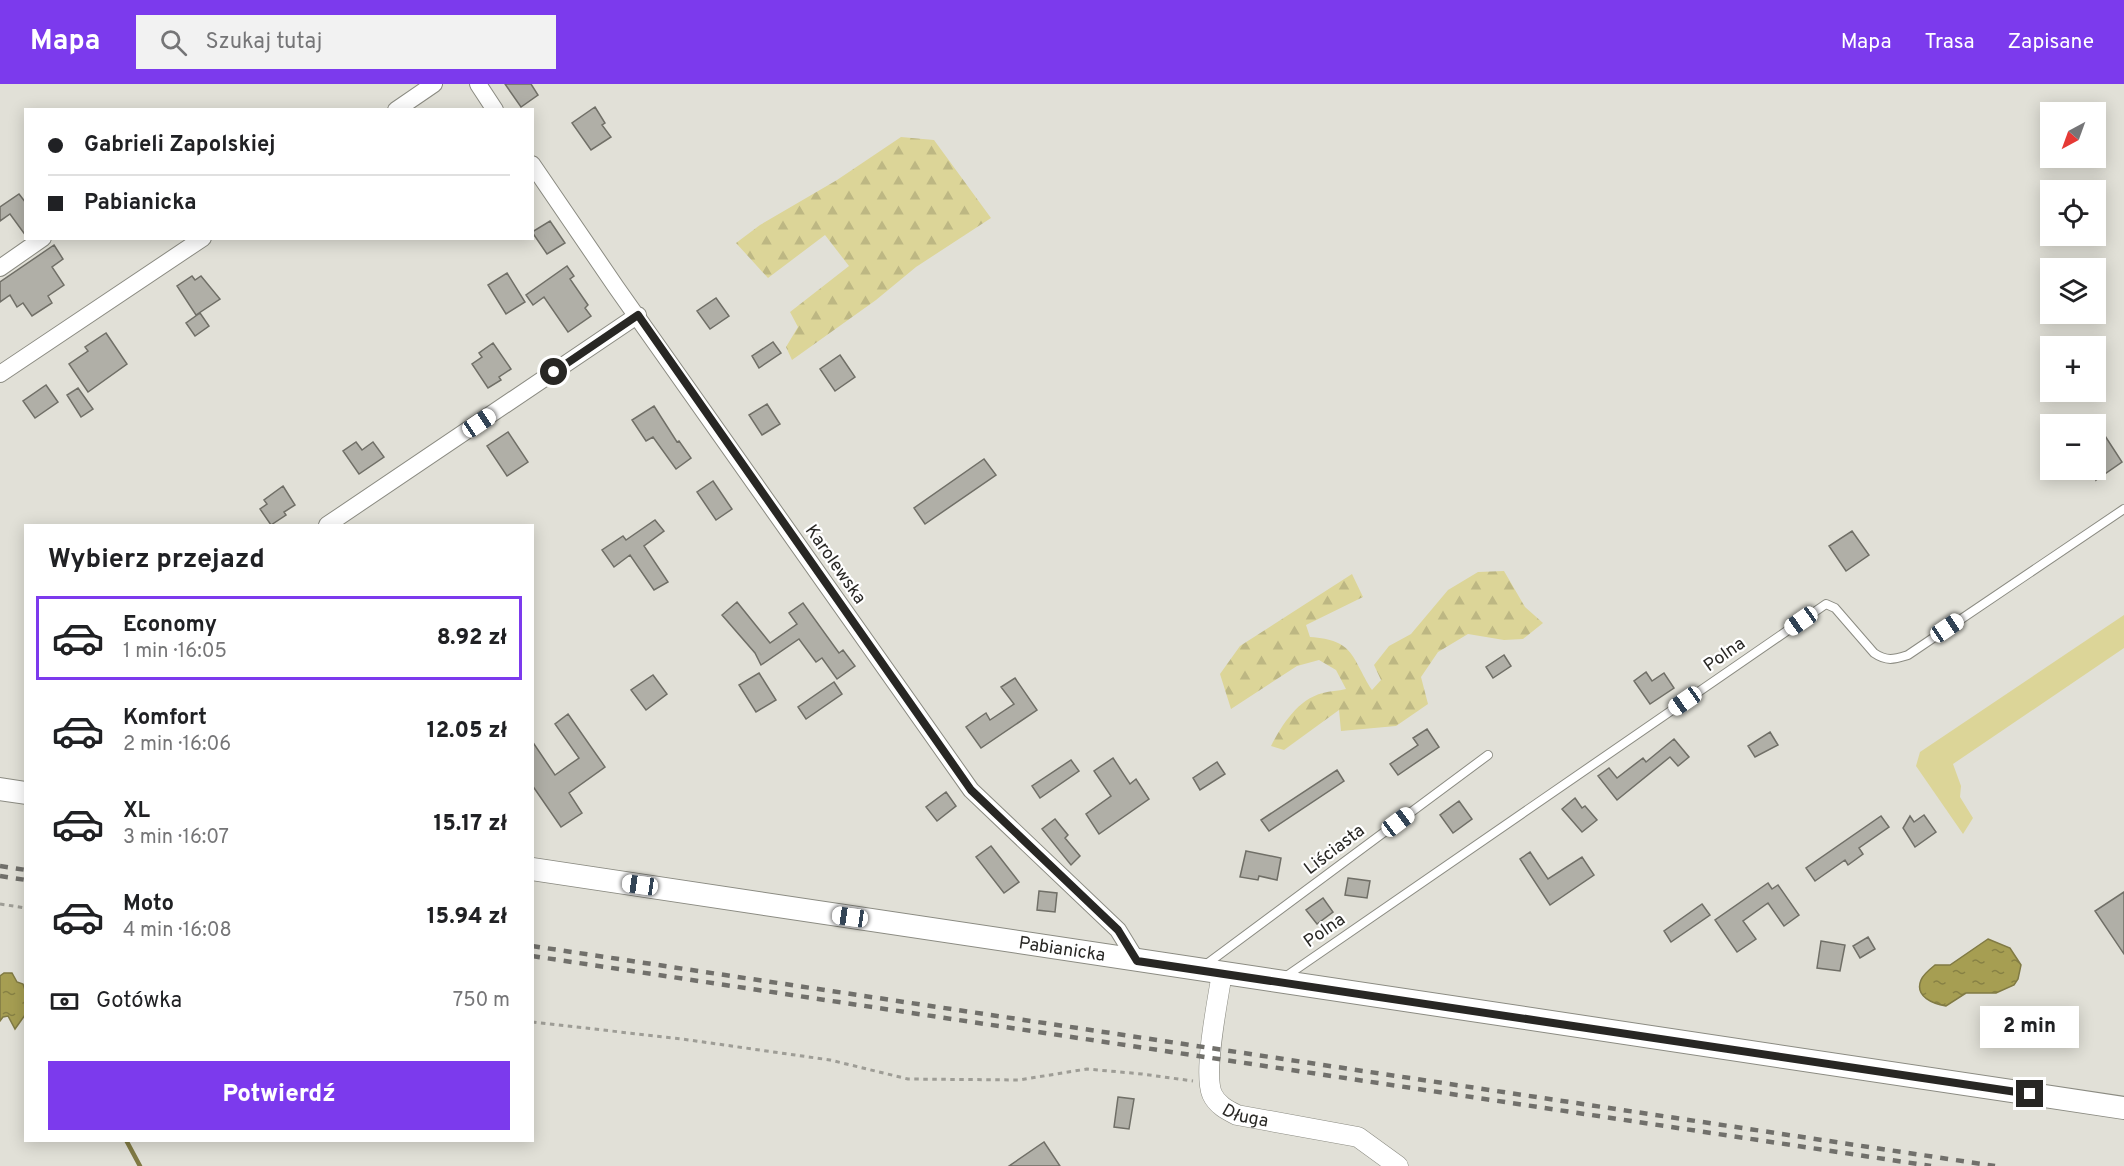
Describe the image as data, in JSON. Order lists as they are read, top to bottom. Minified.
{"streets":{"main road":["Pabianicka"],"street":["Karolewska","Długa"],"lane":["Polna","Liściasta"]},"crossings":[["Karolewska","Pabianicka"],["Polna","Pabianicka"],["Liściasta","Pabianicka"],["Pabianicka","Długa"]],"north":"bottom left","page":{"header":"Mapa","search":"Szukaj tutaj","nav":["Mapa","Trasa","Zapisane"],"map_buttons":["+","−"],"banner":["Gabrieli Zapolskiej","Pabianicka"],"heading":"Wybierz przejazd","list":[{"name":"Economy","note":"1 min · 16:05","value":"8.92 zł"},{"name":"Komfort","note":"2 min · 16:06","value":"12.05 zł"},{"name":"XL","note":"3 min · 16:07","value":"15.17 zł"},{"name":"Moto","note":"4 min · 16:08","value":"15.94 zł"}],"pay":["Gotówka","750 m"],"bubble":"2 min","buttons":"Potwierdź"}}
